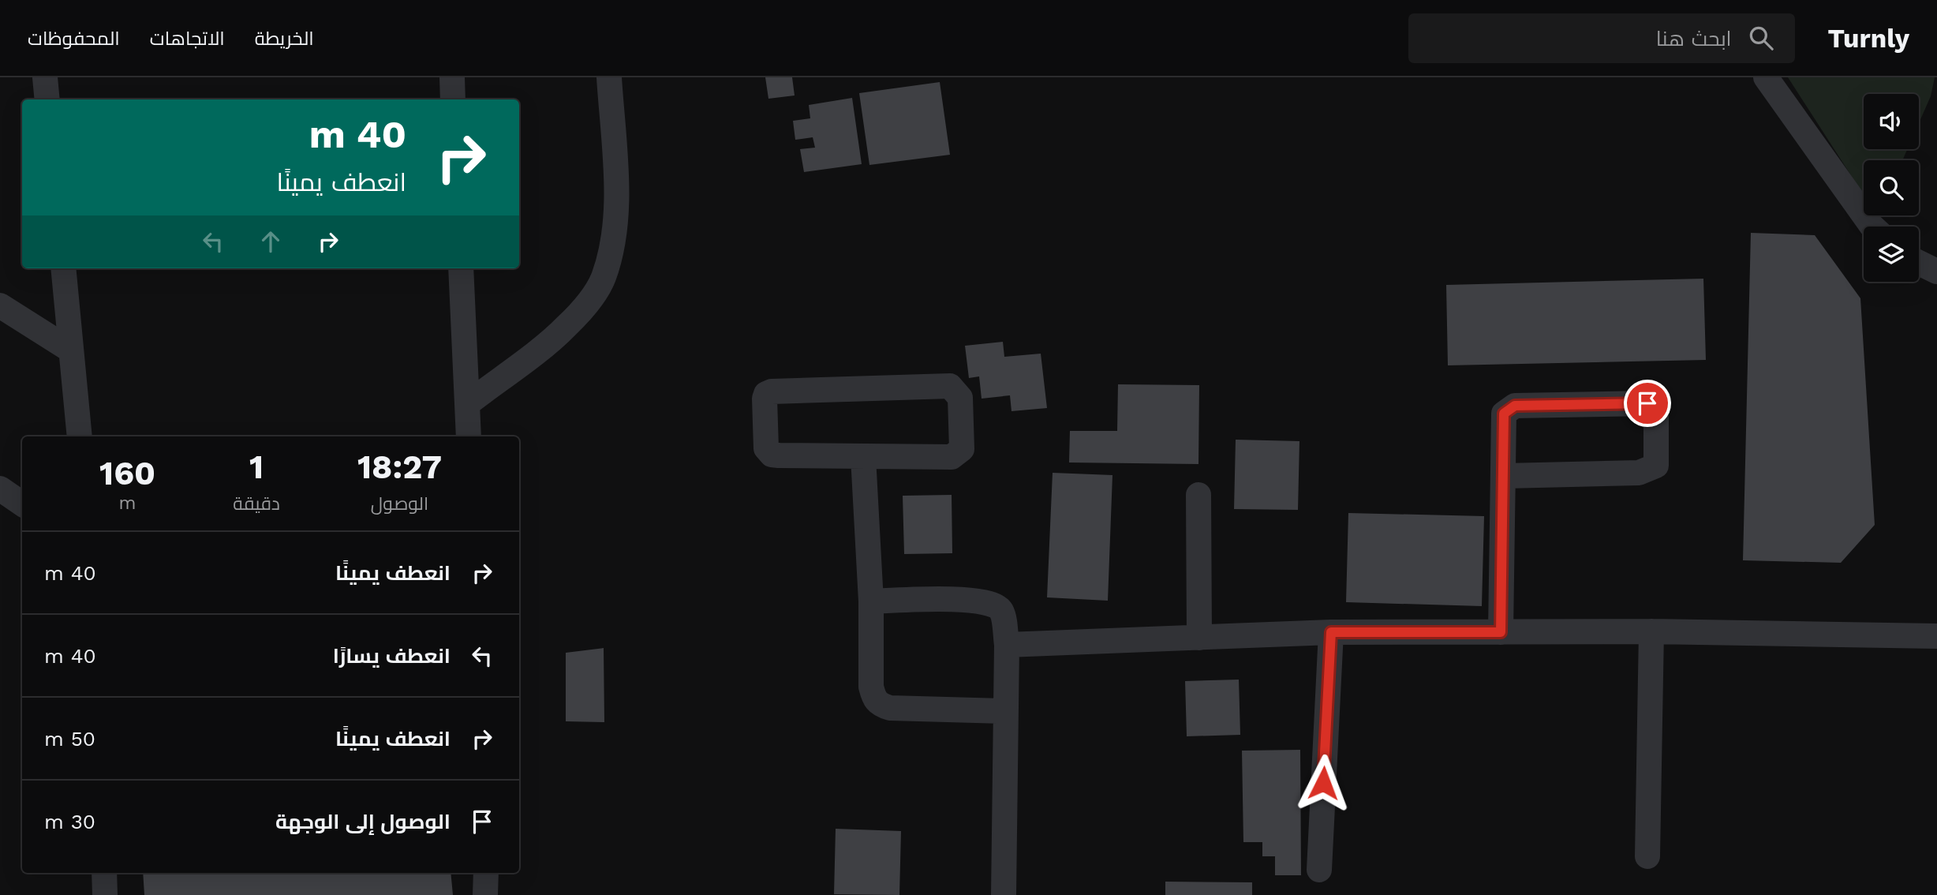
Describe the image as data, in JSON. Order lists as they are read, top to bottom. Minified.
{"page":{"header":"Turnly","search":"ابحث هنا","nav":["الخريطة","الاتجاهات","المحفوظات"],"turn":["40 m","انعطف يمينًا"],"eta":["18:27","الوصول","1","دقيقة","160","m"],"list":[{"name":"انعطف يمينًا","value":"40 m"},{"name":"انعطف يسارًا","value":"40 m"},{"name":"انعطف يمينًا","value":"50 m"},{"name":"الوصول إلى الوجهة","value":"30 m"}]}}
